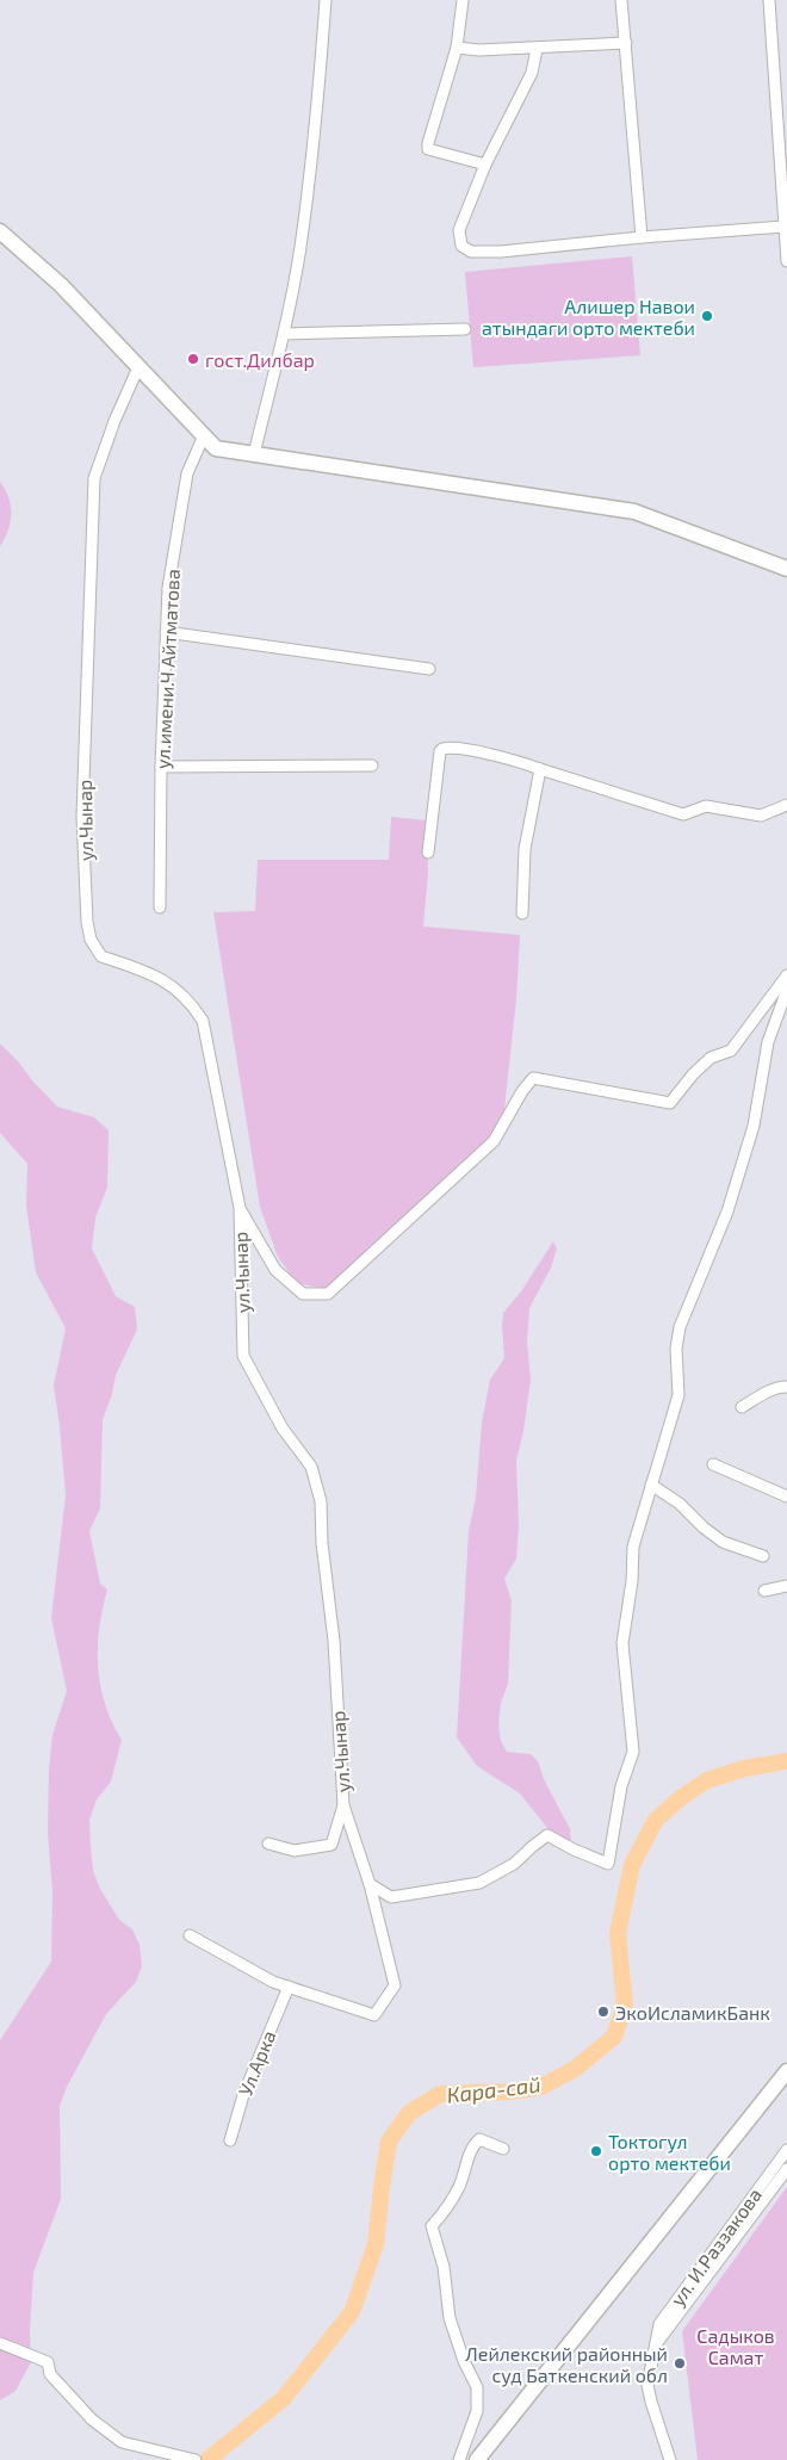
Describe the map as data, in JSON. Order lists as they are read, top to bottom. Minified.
{"streets":{"street":["ул.имени.Ч Айтматова","ул.Чынар","Ул.Арка","ул. И.Раззакова"]},"crossings":[["ул.Чынар","Ул.Арка"]],"water":["Кара-сай"],"parks":["Садыков Самат"],"places":["Алишер Навои атындаги орто мектеби","гост.Дилбар","ЭкоИсламикБанк","Токтогул орто мектеби","Лейлекский районный суд Баткенский обл"]}
